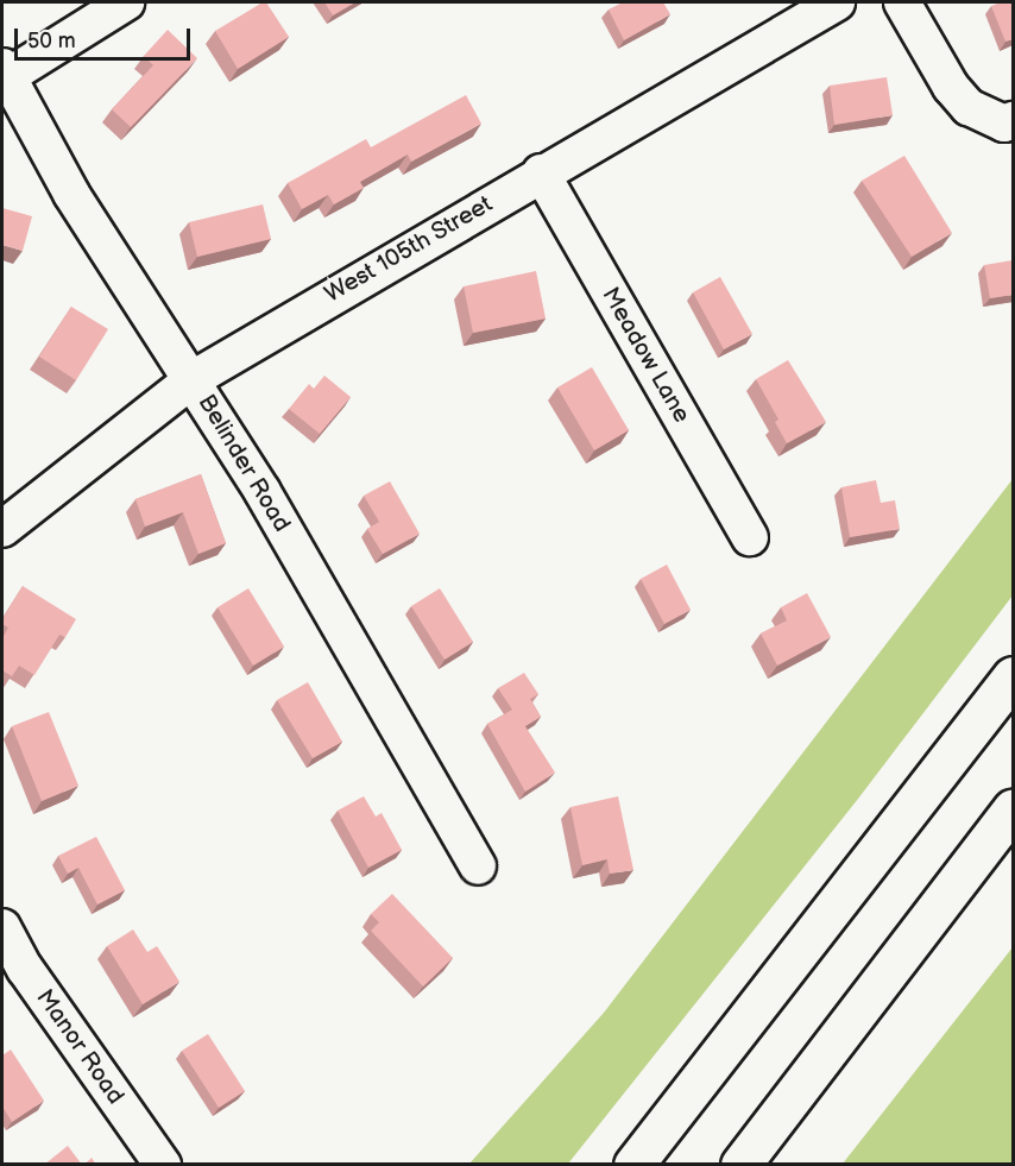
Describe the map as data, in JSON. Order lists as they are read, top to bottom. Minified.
{"streets":{"street":["West 105th Street","Meadow Lane","Belinder Road","Manor Road"]},"crossings":[["West 105th Street","Meadow Lane"],["West 105th Street","Belinder Road"]],"scale_bar":"50 m"}
